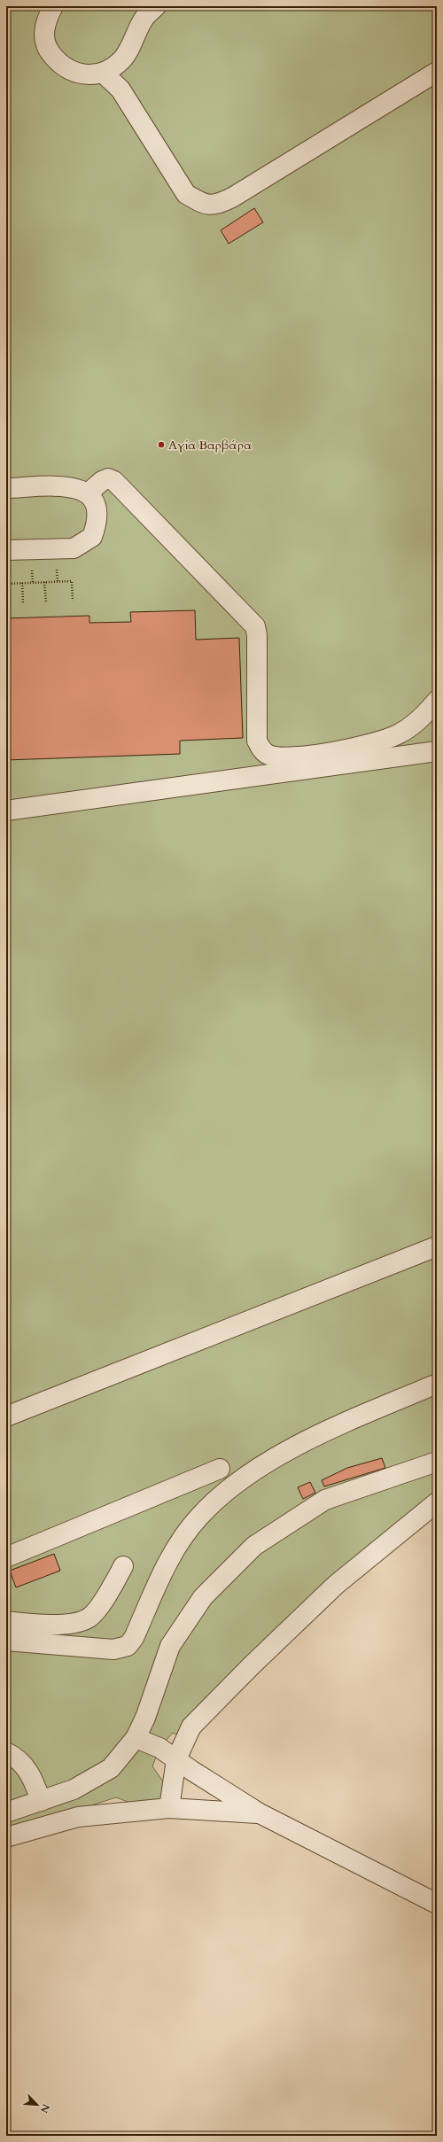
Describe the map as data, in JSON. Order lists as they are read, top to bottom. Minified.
{"places":["Αγία Βαρβάρα"],"north":"bottom right"}
